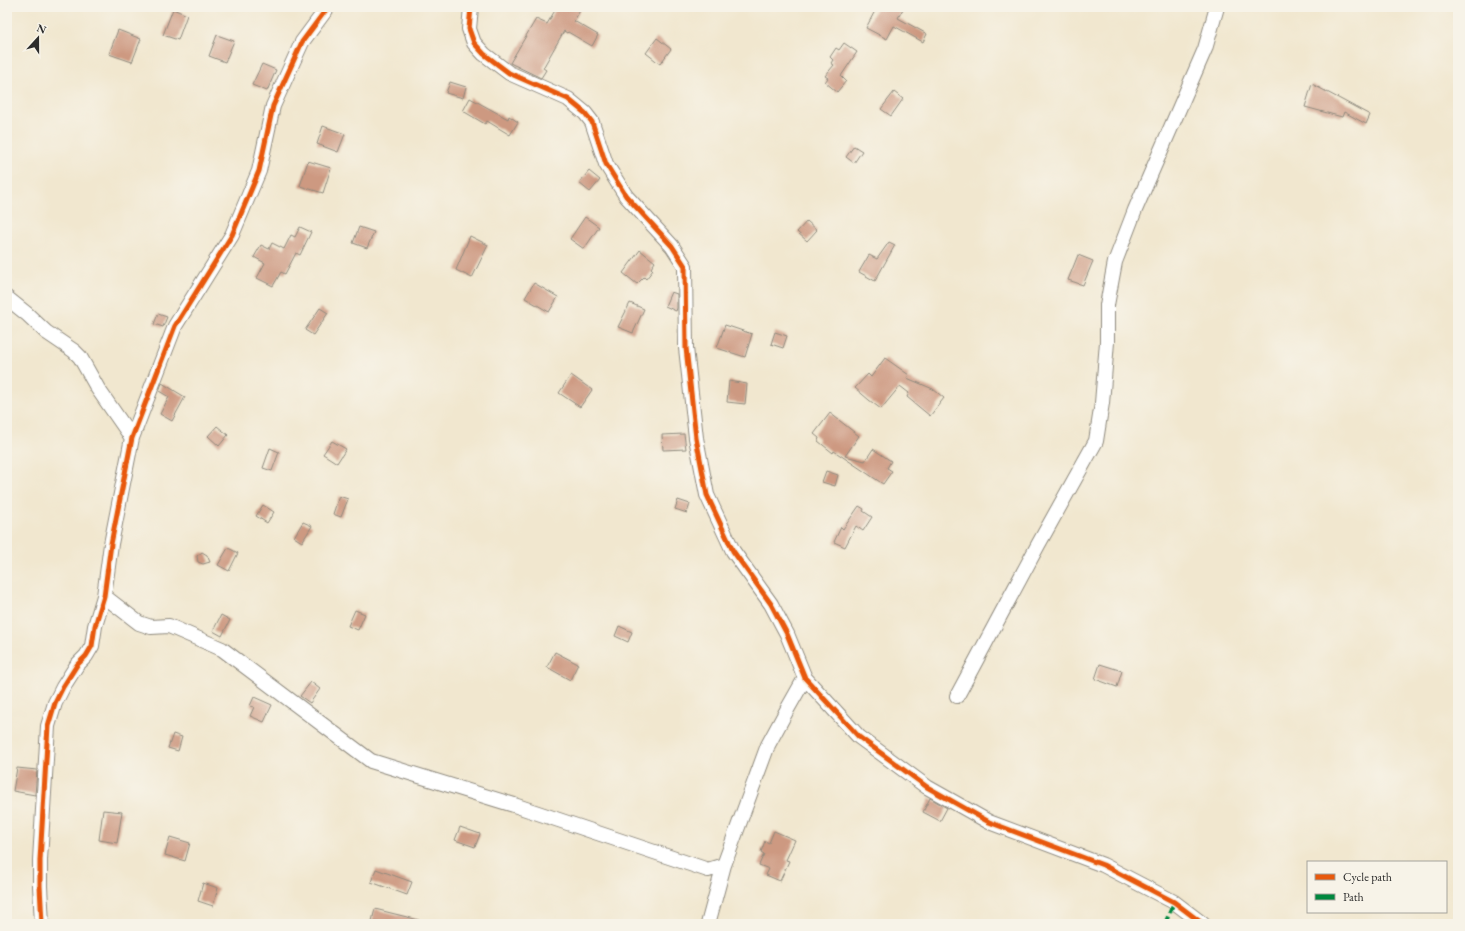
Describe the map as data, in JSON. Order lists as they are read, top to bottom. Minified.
{"legend":["Cycle path","Path"],"north":"top"}
